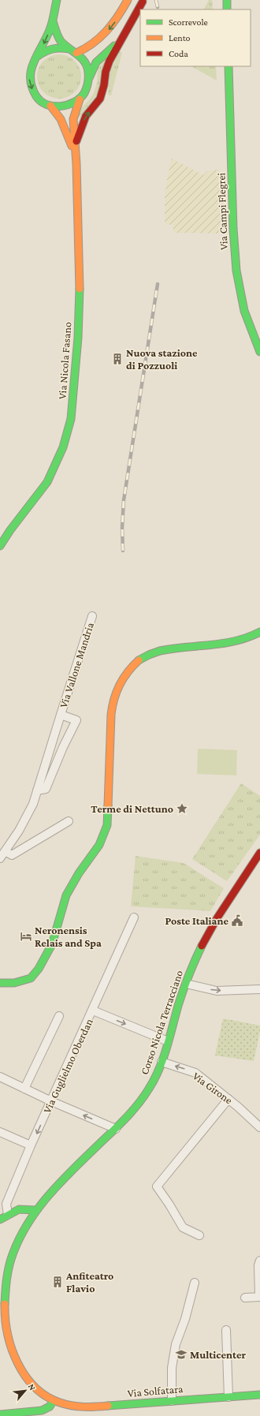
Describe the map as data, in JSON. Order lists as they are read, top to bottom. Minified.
{"streets":{"street":["Via Campi Flegrei","Via Nicola Fasano","Via Vallone Mandria","Corso Nicola Terracciano","Via Guglielmo Oberdan","Via Girone","Via Solfatara"]},"crossings":[["Corso Nicola Terracciano","Via Girone"],["Corso Nicola Terracciano","Via Solfatara"]],"one_way":["Via Girone"],"places":{"building":["Nuova stazione di Pozzuoli","Anfiteatro Flavio"],"place":["Terme di Nettuno"],"public building":["Poste Italiane"],"hotel":["Neronensis Relais and Spa"],"school or university":["Multicenter"]},"legend":["Scorrevole","Lento","Coda"],"north":"top right"}
